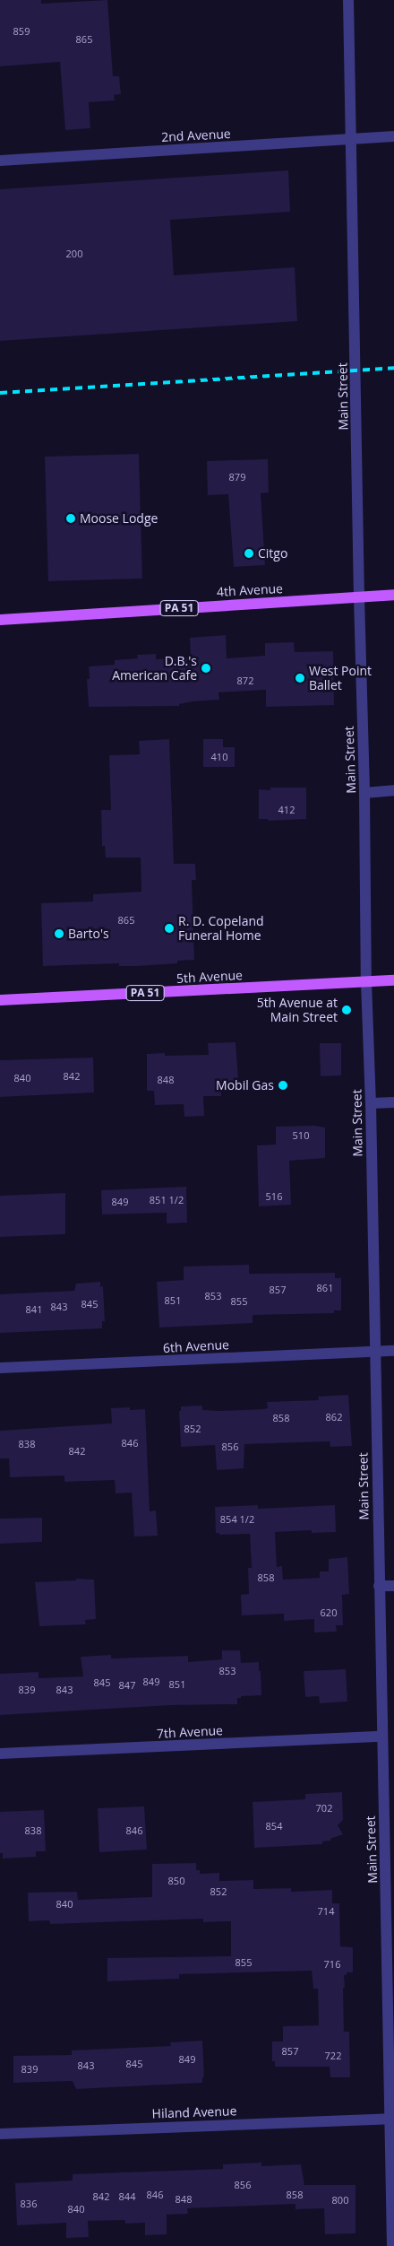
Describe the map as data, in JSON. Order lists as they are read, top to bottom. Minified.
{"streets":{"main road":["4th Avenue","PA 51","5th Avenue"],"street":["2nd Avenue","Main Street","6th Avenue","7th Avenue","Hiland Avenue"]},"crossings":[["2nd Avenue","Main Street"],["Main Street","4th Avenue"],["Main Street","5th Avenue"],["Main Street","6th Avenue"],["Main Street","7th Avenue"],["Main Street","Hiland Avenue"]],"places":["Moose Lodge","Citgo","D.B.'s American Cafe","West Point Ballet","R. D. Copeland Funeral Home","Barto's","5th Avenue at Main Street","Mobil Gas"],"house_numbers":["859","865","200","879","872","410","412","865","842","840","848","510","516","851 1/2","849","861","857","853","851","855","845","843","841","862","858","852","846","838","856","842","854 1/2","858","620","853","849","845","851","847","839","843","702","854","838","846","850","852","840","714","855","716","857","722","849","845","843","839","856","846","858","842","844","848","800","836","840"]}
